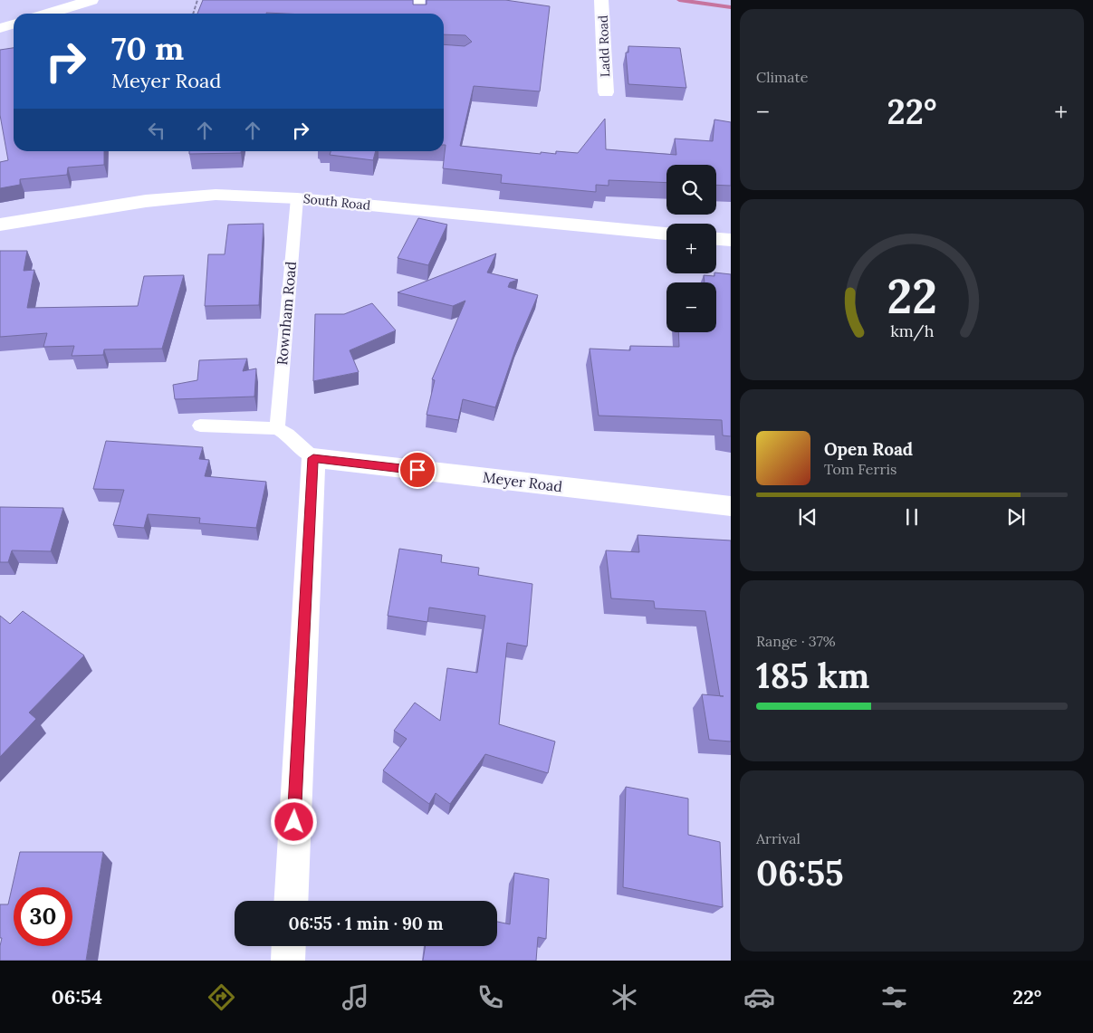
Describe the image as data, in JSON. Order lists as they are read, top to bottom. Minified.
{"streets":{"street":["Ladd Road","South Road","Meyer Road"],"lane":["Rownham Road"]},"crossings":[["South Road","Rownham Road"]],"page":{"tile":["Climate",["Range · 37%","185 km"],["Arrival","06:55"]],"turn":["70 m","Meyer Road"],"heat":["−","22°","+"],"map_buttons":["+","−"],"song":["Open Road","Tom Ferris"],"limit":"30","trip":"06:55 · 1 min · 90 m","tabs":["06:54","22°"],"gauge":["22","km/h"]}}
